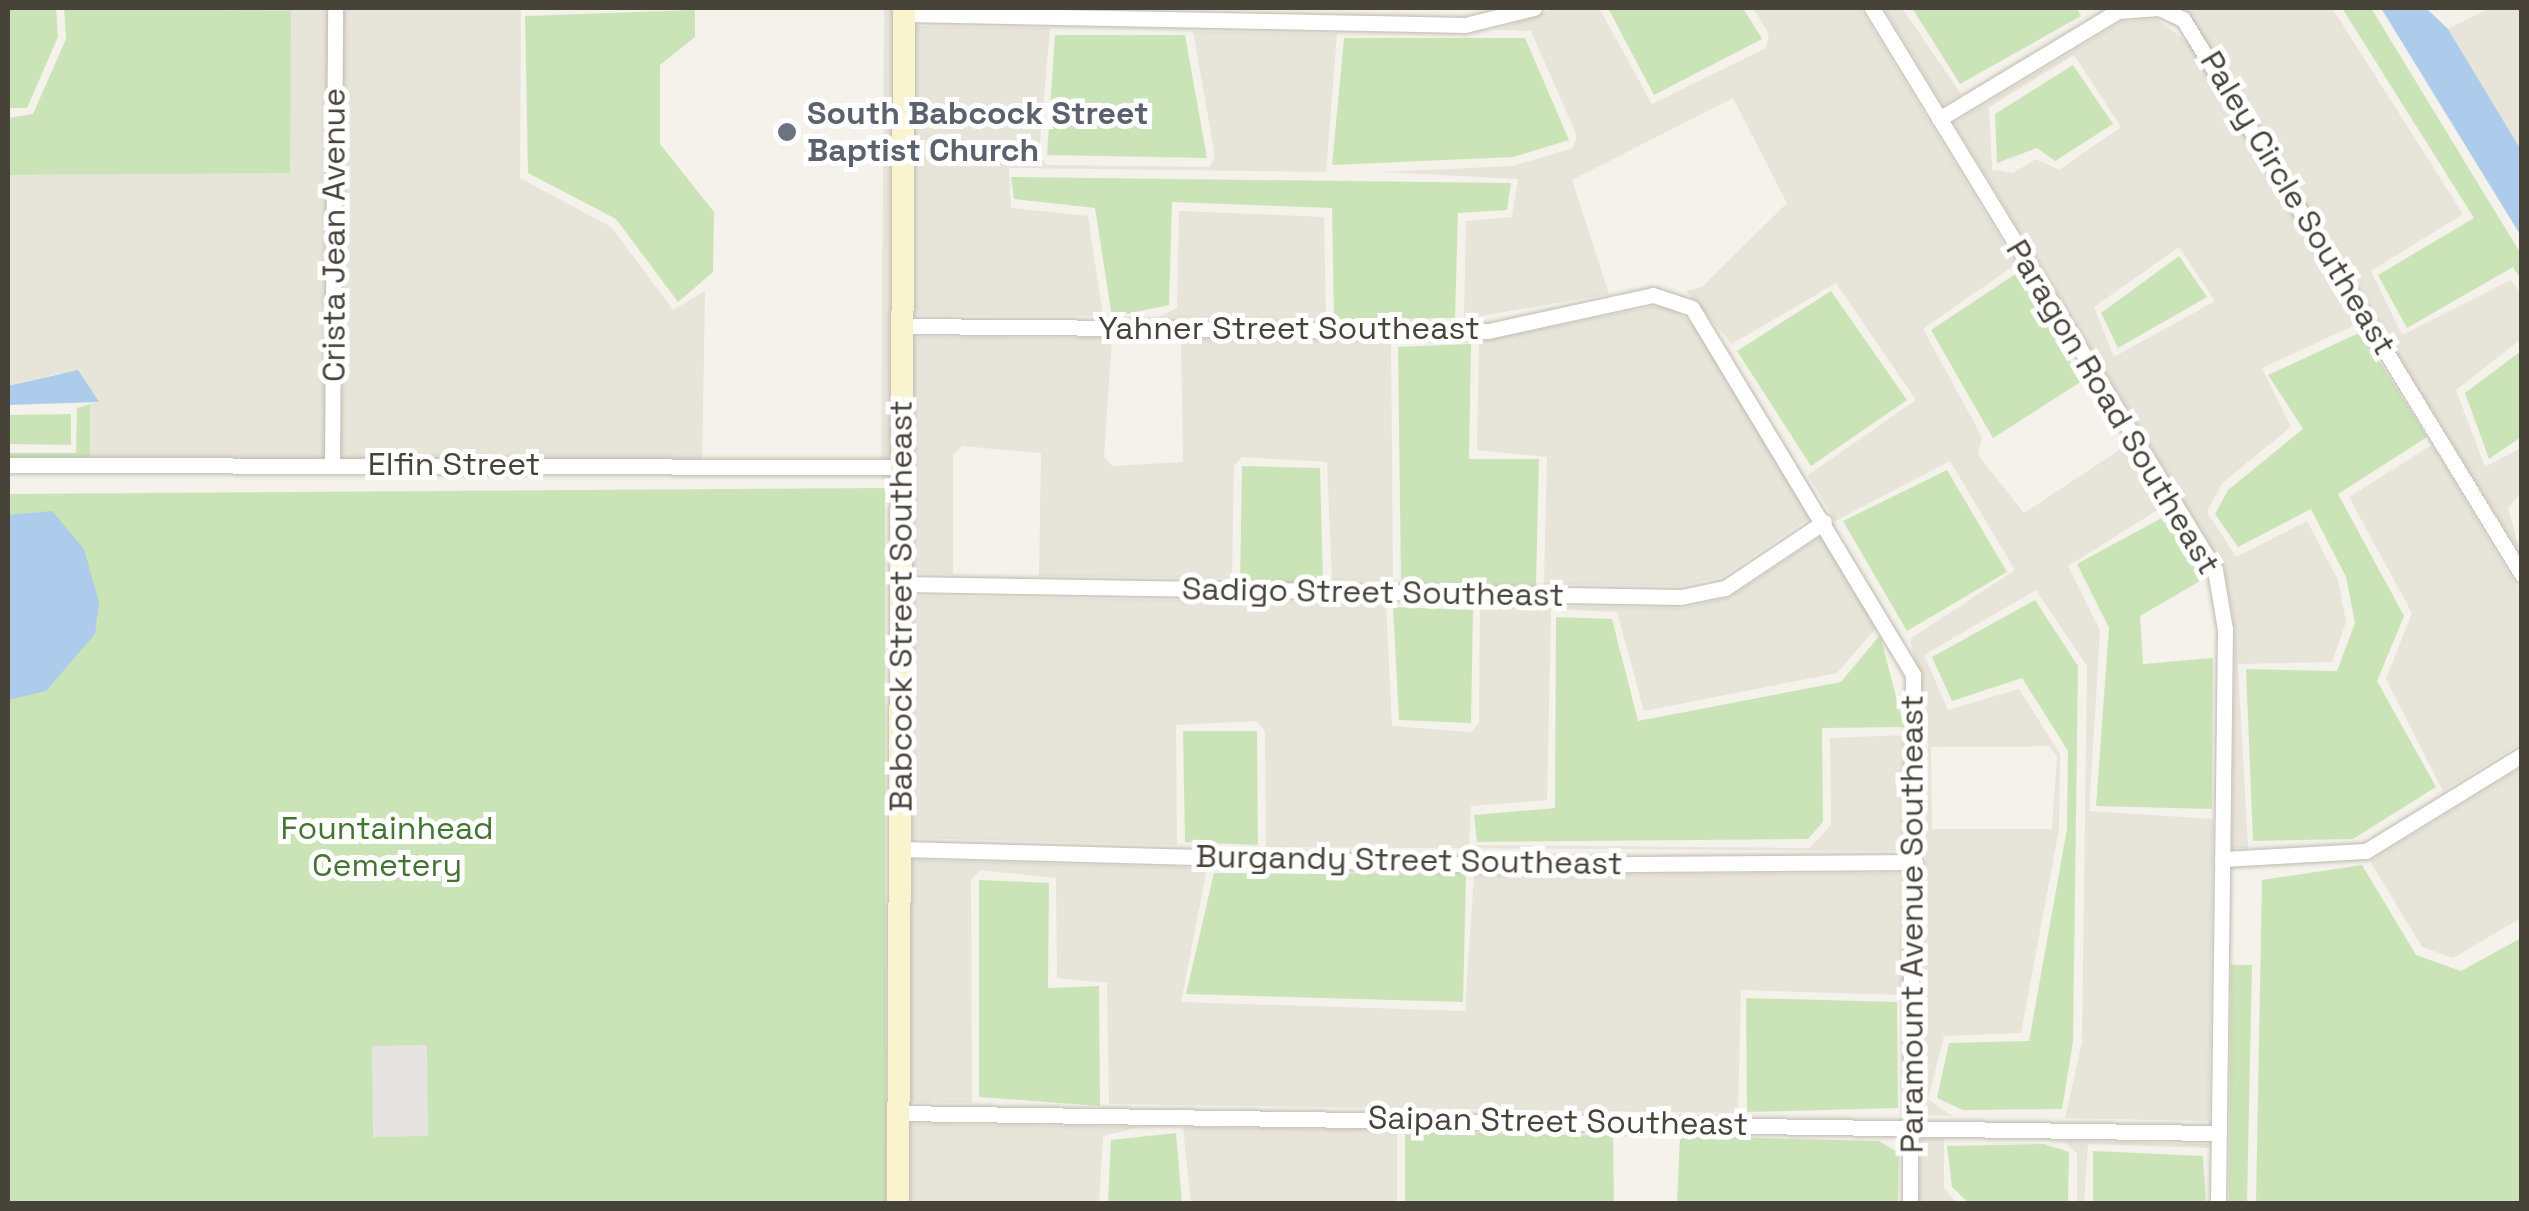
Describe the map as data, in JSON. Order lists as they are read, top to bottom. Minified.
{"streets":{"main road":["Babcock Street Southeast"],"street":["Paley Circle Southeast","Crista Jean Avenue","Yahner Street Southeast","Paragon Road Southeast","Elfin Street","Sadigo Street Southeast","Burgandy Street Southeast","Paramount Avenue Southeast","Saipan Street Southeast"]},"crossings":[["Paley Circle Southeast","Paragon Road Southeast"],["Crista Jean Avenue","Elfin Street"],["Yahner Street Southeast","Babcock Street Southeast"],["Yahner Street Southeast","Paramount Avenue Southeast"],["Paragon Road Southeast","Saipan Street Southeast"],["Elfin Street","Babcock Street Southeast"],["Sadigo Street Southeast","Babcock Street Southeast"],["Sadigo Street Southeast","Paramount Avenue Southeast"],["Babcock Street Southeast","Burgandy Street Southeast"],["Babcock Street Southeast","Saipan Street Southeast"],["Burgandy Street Southeast","Paramount Avenue Southeast"],["Paramount Avenue Southeast","Saipan Street Southeast"]],"parks":["Fountainhead Cemetery"],"places":["South Babcock Street Baptist Church"]}
